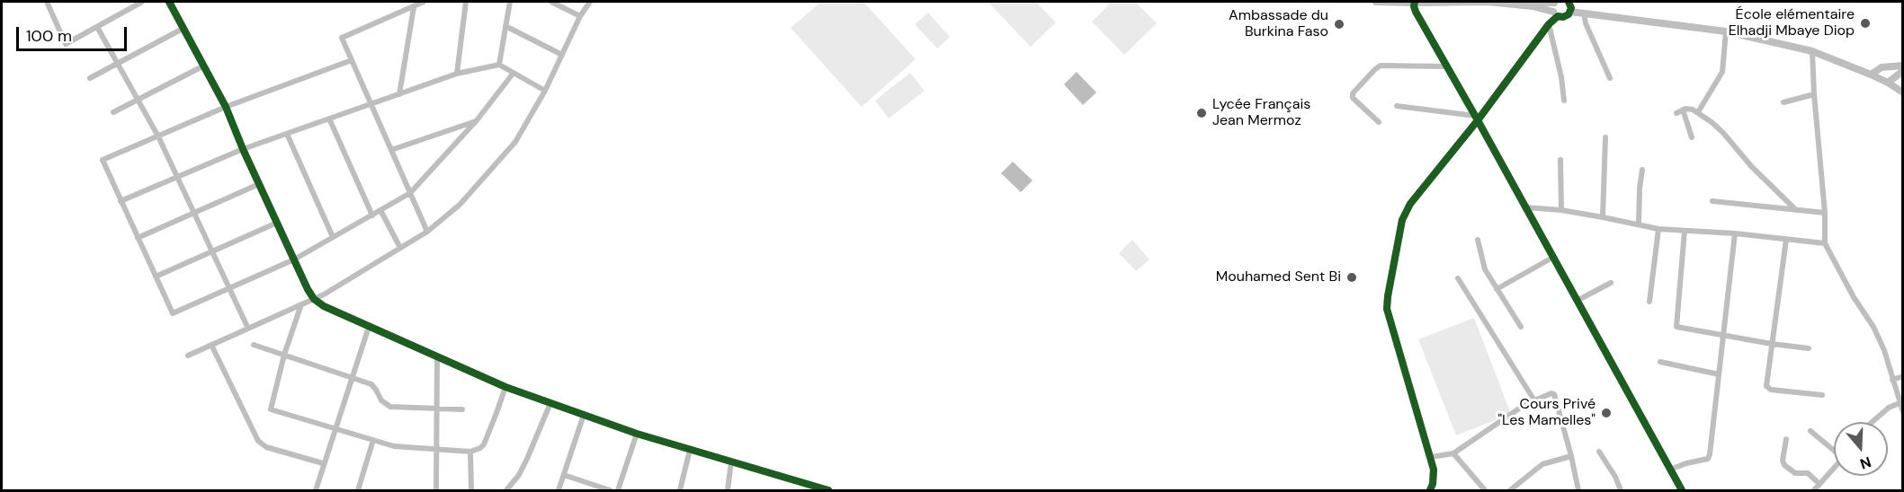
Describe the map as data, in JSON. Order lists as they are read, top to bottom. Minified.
{"places":["École elémentaire Elhadji Mbaye Diop","Ambassade du Burkina Faso","Lycée Français Jean Mermoz","Mouhamed Sent Bi","Cours Privé \"Les Mamelles\""],"scale_bar":"100 m","north":"bottom"}
